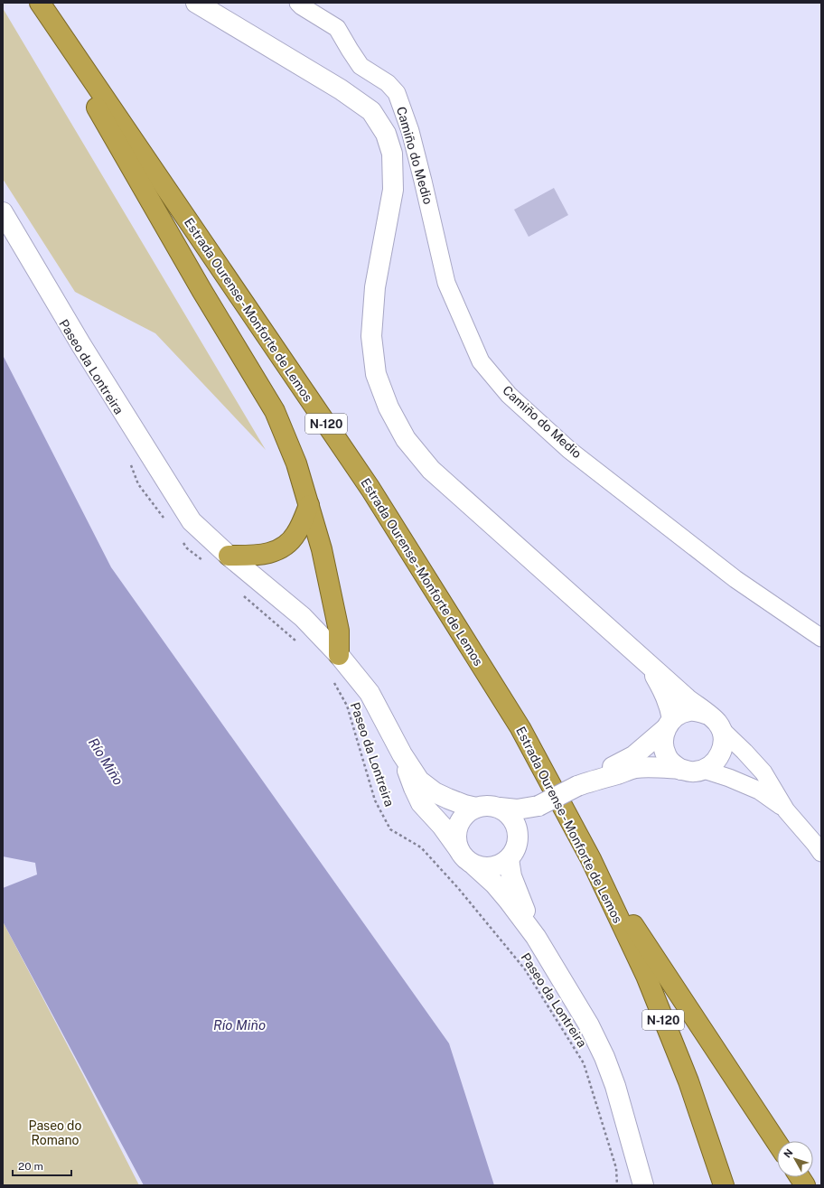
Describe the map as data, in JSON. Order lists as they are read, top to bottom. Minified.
{"streets":{"highway":["Estrada Ourense - Monforte de Lemos","N-120"],"street":["Camiño do Medio"],"path":["Paseo da Lontreira"]},"water":["Río Miño"],"parks":["Paseo do Romano"],"scale_bar":"20 m","north":"top left"}
